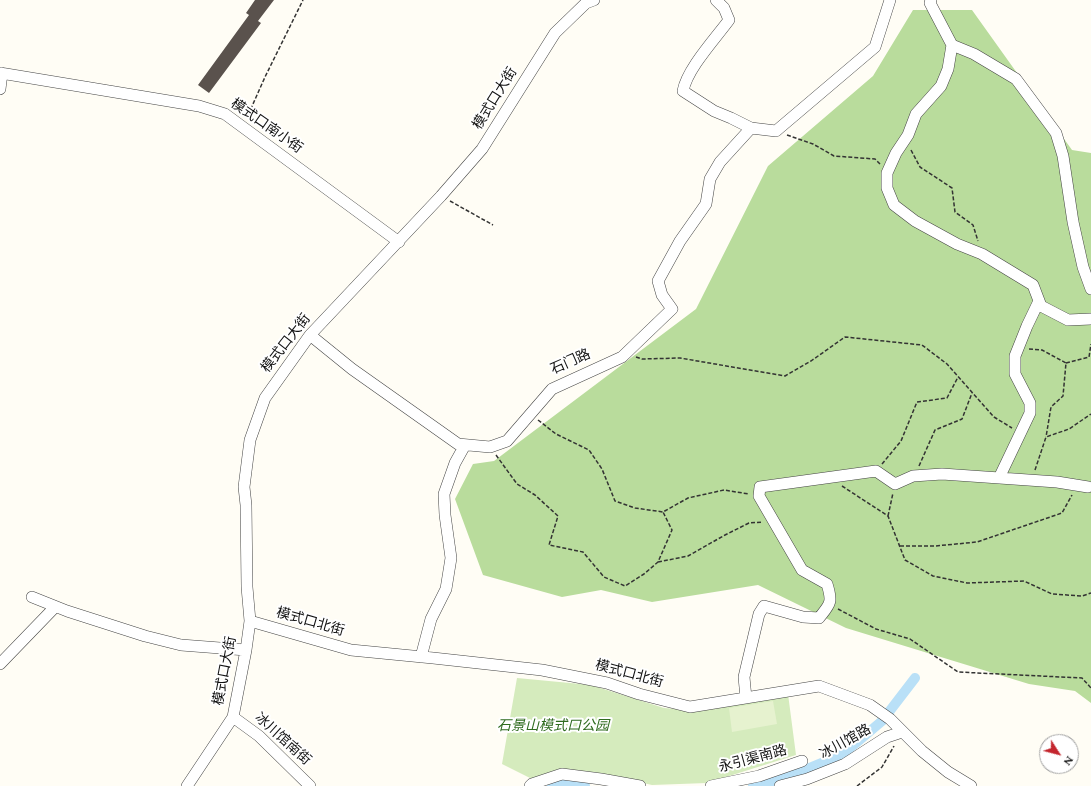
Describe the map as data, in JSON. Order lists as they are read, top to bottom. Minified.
{"streets":{"street":["模式口大街","模式口南小街","石门路","模式口北街","冰川馆南街","冰川馆路","永引渠南路"]},"crossings":[["模式口大街","模式口南小街"],["模式口大街","石门路"],["模式口大街","模式口北街"],["模式口大街","冰川馆南街"],["模式口北街","冰川馆路"]],"parks":["石景山模式口公园"],"north":"bottom right"}
